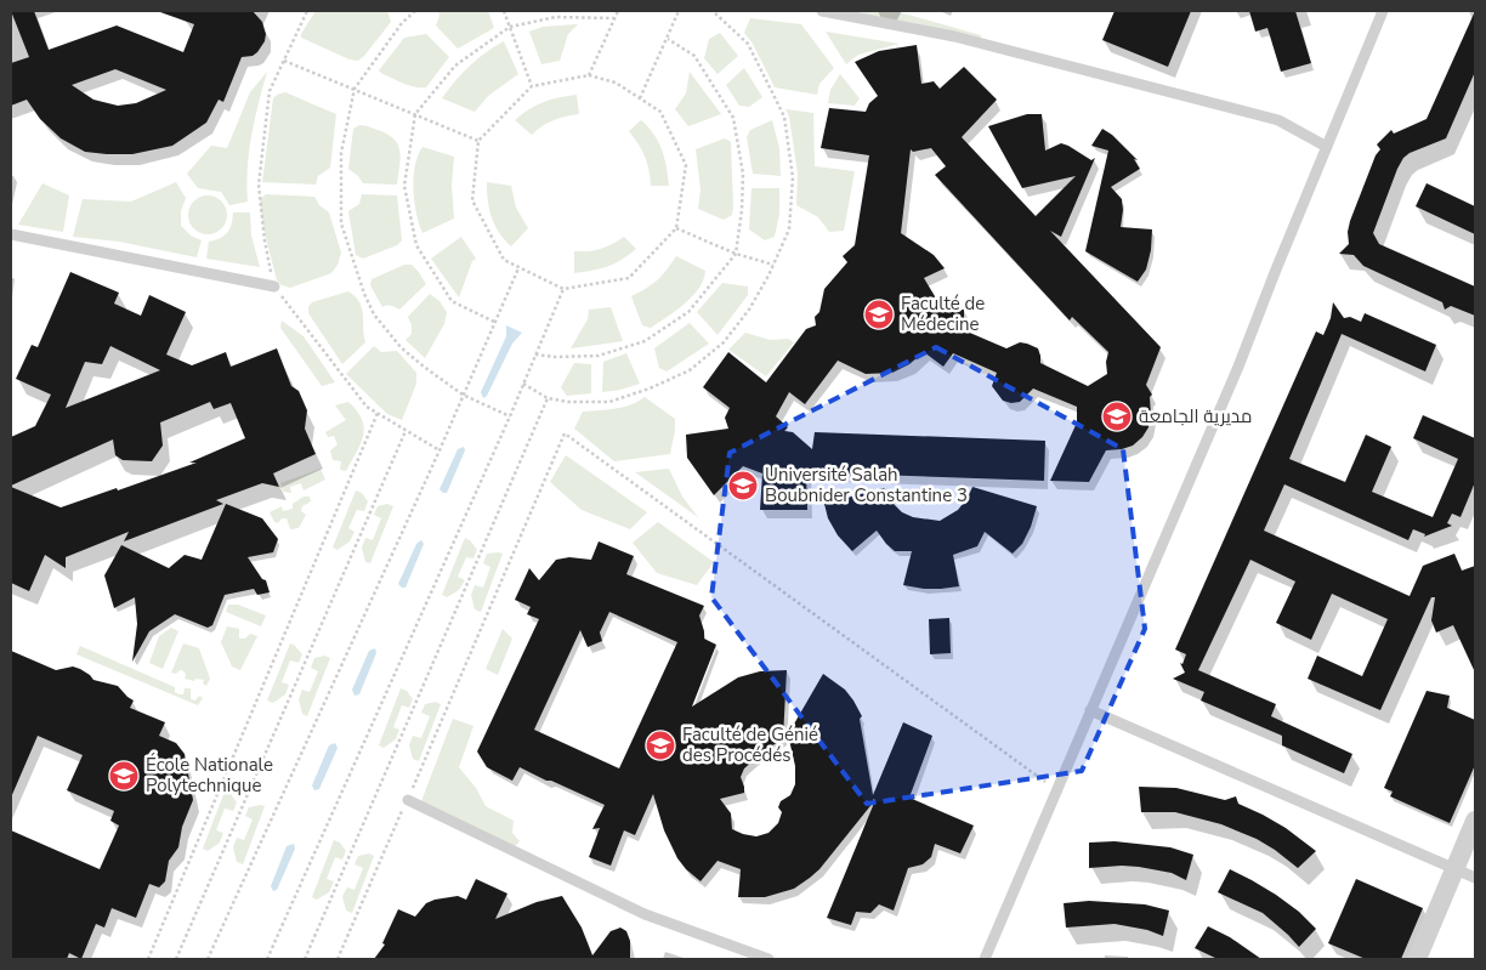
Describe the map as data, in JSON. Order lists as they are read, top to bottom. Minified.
{"places":{"school or university":["Faculté de Médecine","مديرية الجامعة","Université Salah Boubnider Constantine 3","Faculté de Génié des Procédés","École Nationale Polytechnique"]}}
